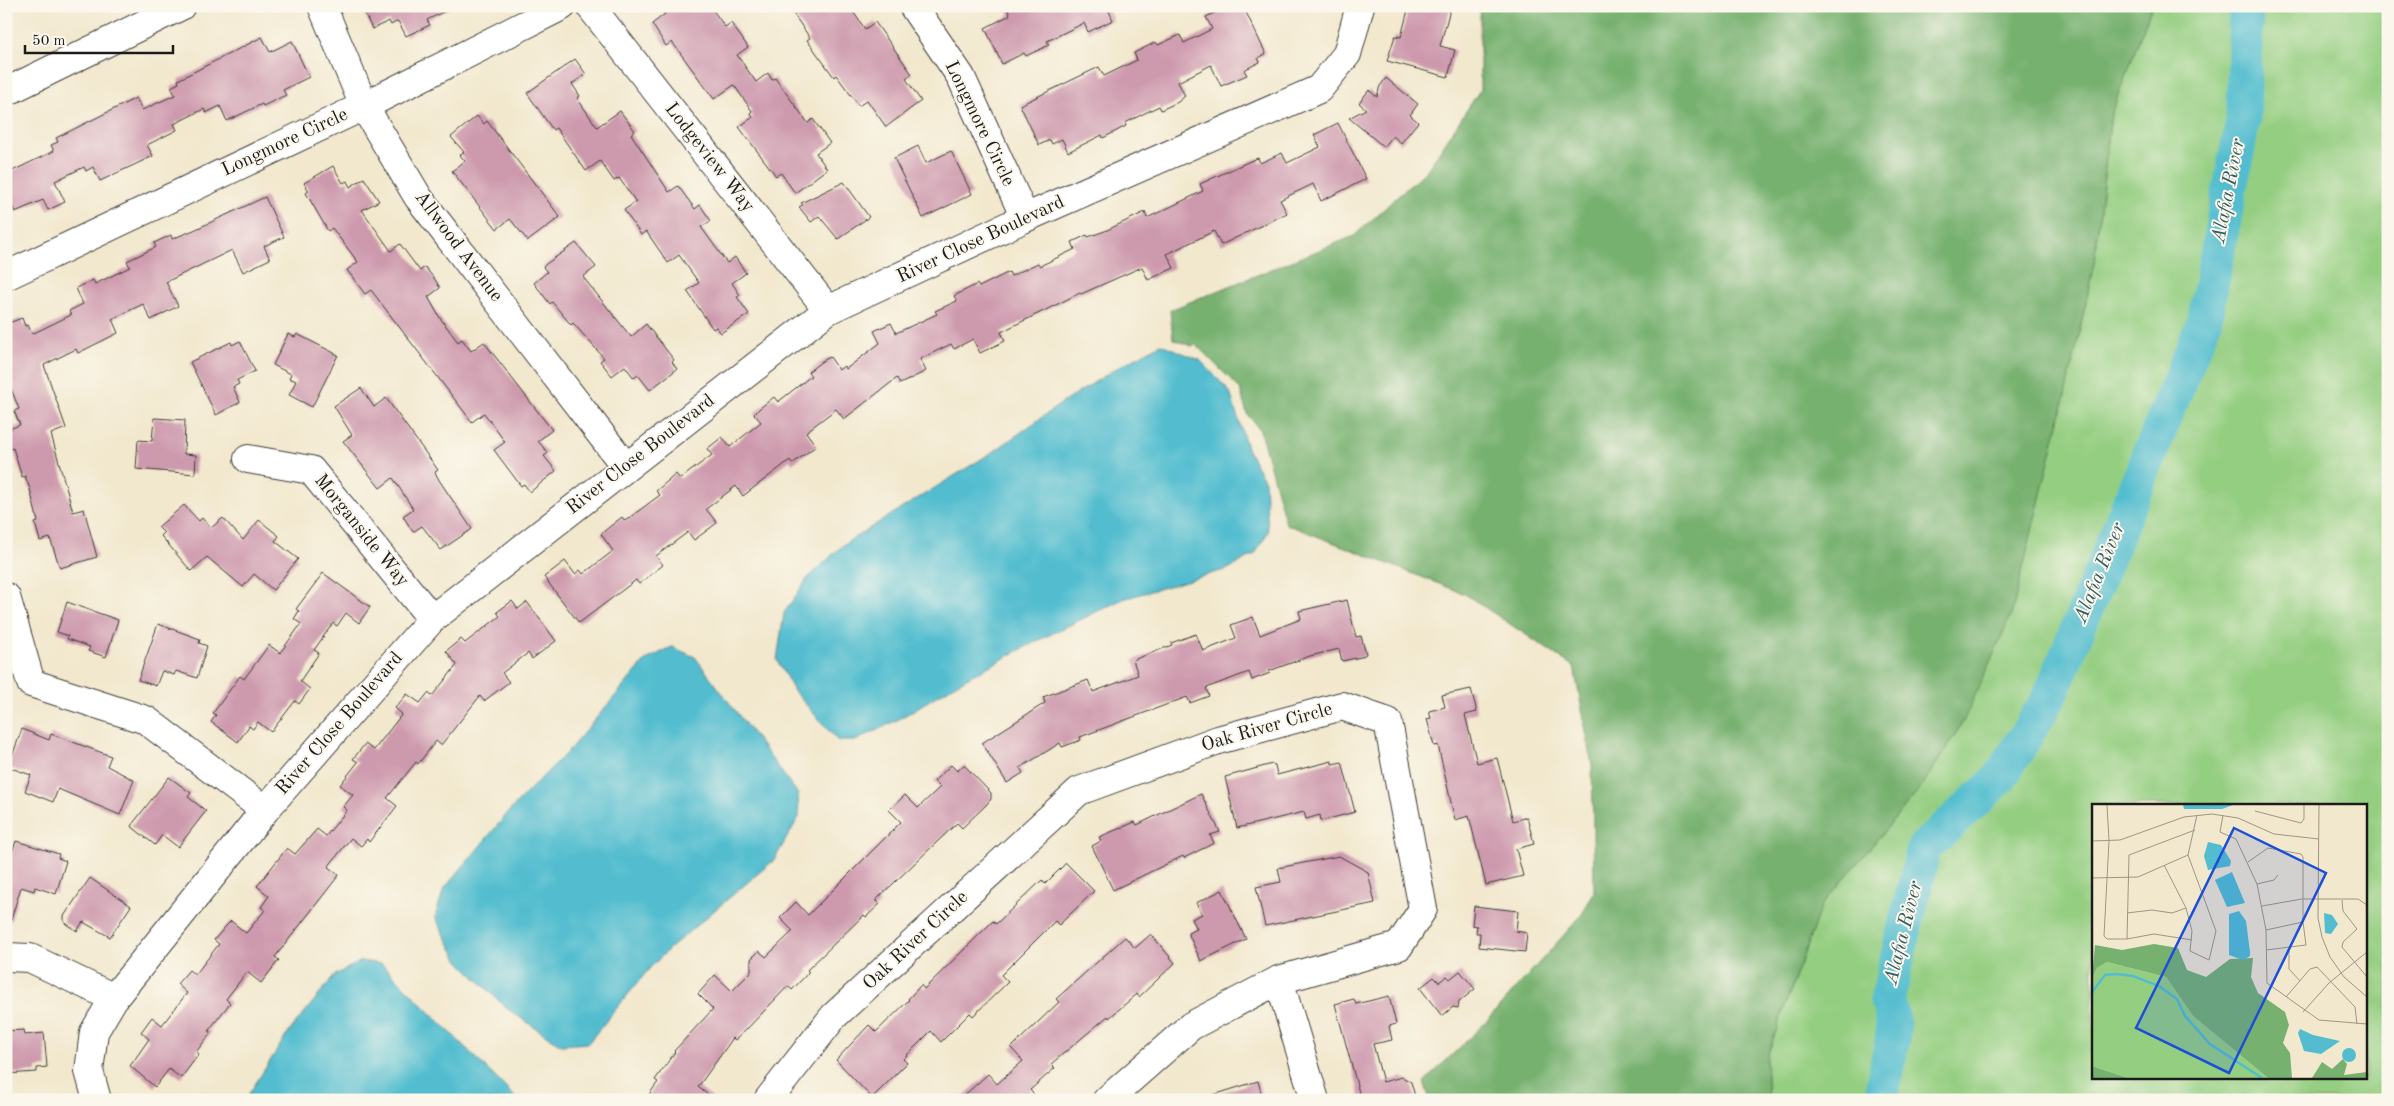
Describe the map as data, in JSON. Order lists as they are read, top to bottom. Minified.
{"streets":{"street":["Longmore Circle","Lodgeview Way","River Close Boulevard","Allwood Avenue","Morganside Way","Oak River Circle"]},"crossings":[["Longmore Circle","River Close Boulevard"],["Longmore Circle","Allwood Avenue"],["Lodgeview Way","River Close Boulevard"],["River Close Boulevard","Allwood Avenue"],["River Close Boulevard","Morganside Way"]],"water":["Alafia River"],"scale_bar":"50 m"}
